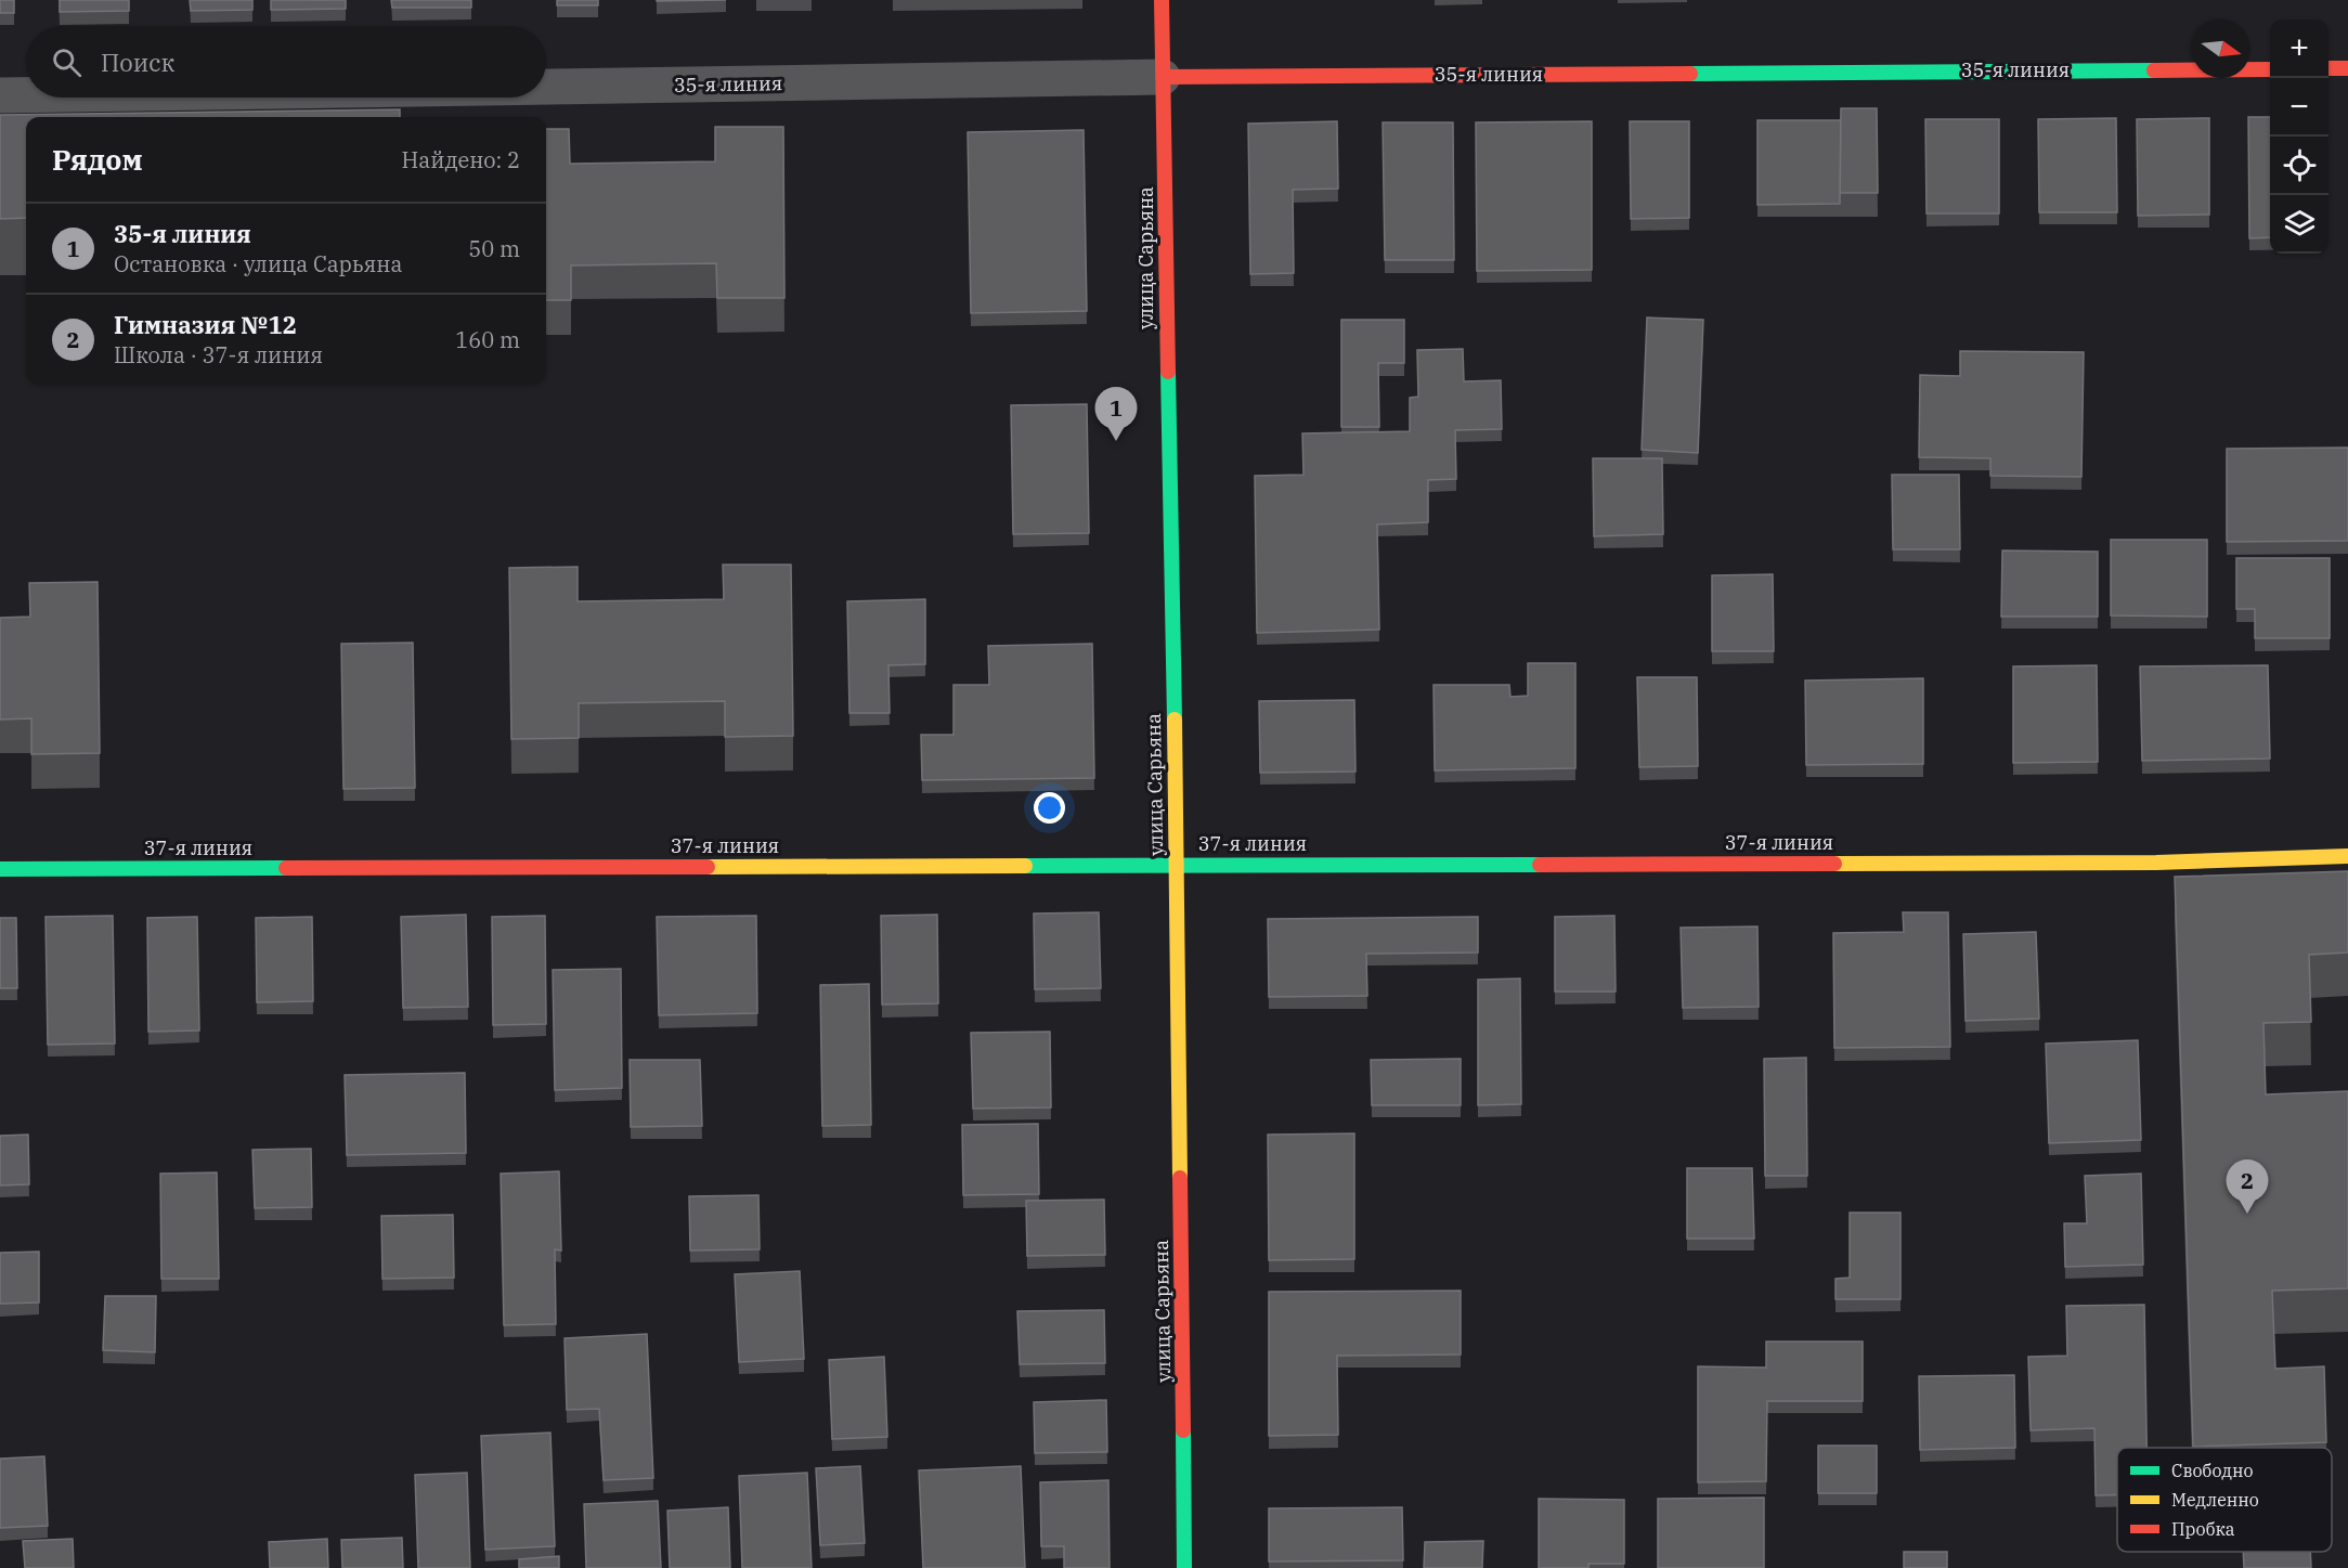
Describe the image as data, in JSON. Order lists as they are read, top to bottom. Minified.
{"streets":{"street":["35-я линия","улица Сарьяна","37-я линия"]},"crossings":[["35-я линия","улица Сарьяна"],["улица Сарьяна","37-я линия"]],"legend":["Свободно","Медленно","Пробка"],"north":"right","page":{"map_buttons":["+","−"],"search":"Поиск","heading":["Рядом","Найдено: 2"],"list":[{"mark":"1","name":"35-я линия","note":"Остановка · улица Сарьяна","value":"50 m"},{"mark":"2","name":"Гимназия №12","note":"Школа · 37-я линия","value":"160 m"}],"pins":["1","2"]}}
